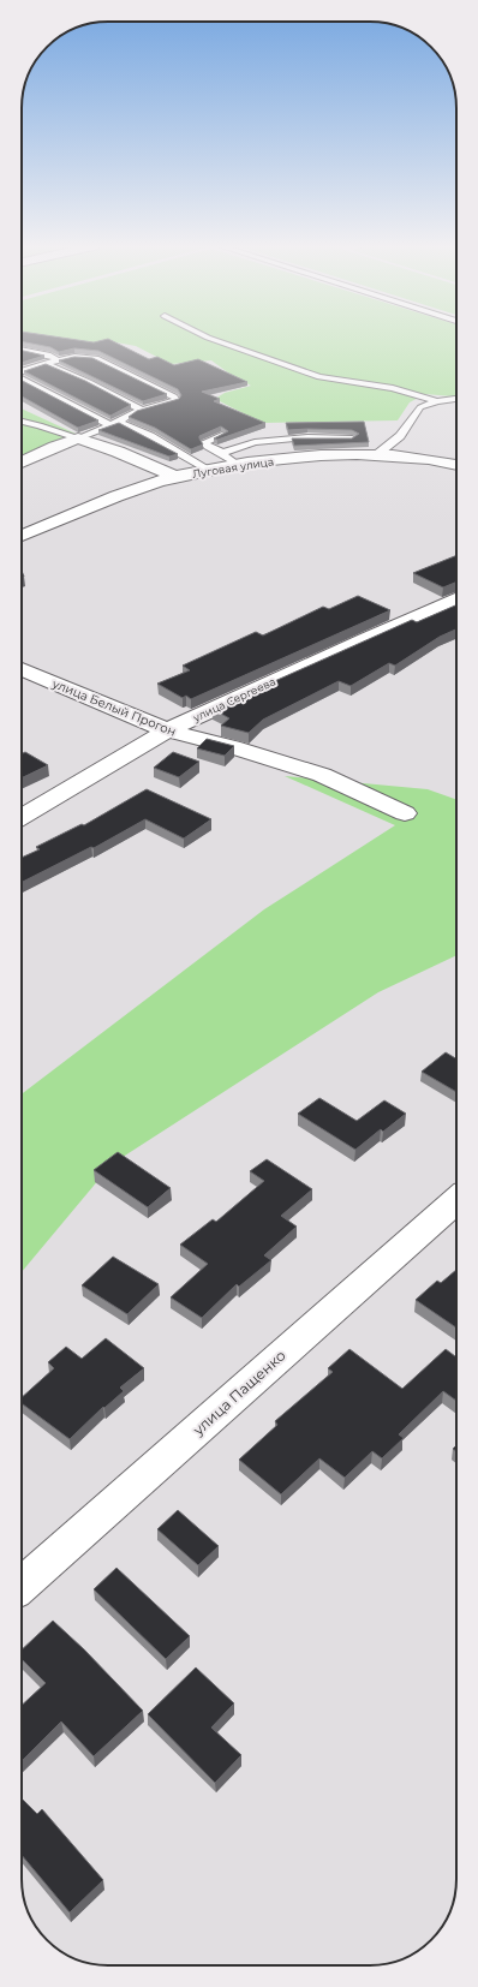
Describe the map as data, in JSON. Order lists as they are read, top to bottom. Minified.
{"streets":{"street":["Луговая улица","улица Сергеева","улица Белый Прогон","улица Пащенко"]},"crossings":[["улица Сергеева","улица Белый Прогон"]]}
